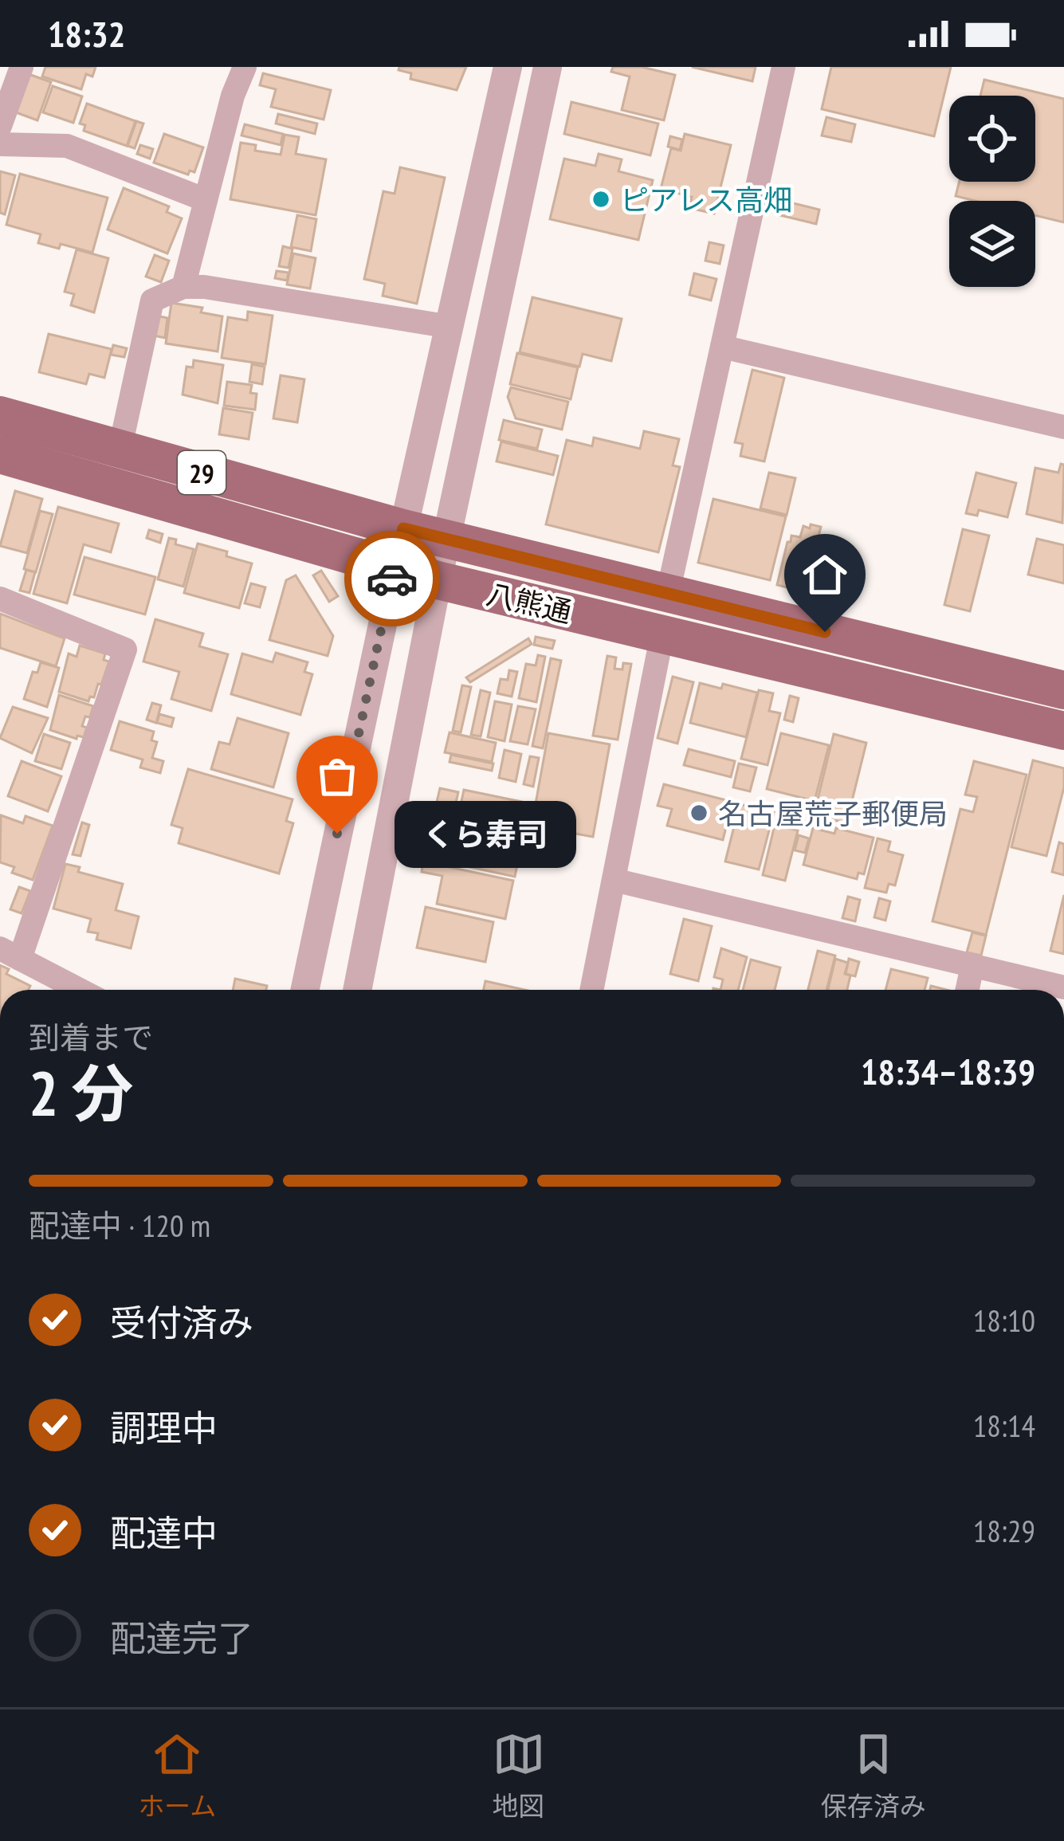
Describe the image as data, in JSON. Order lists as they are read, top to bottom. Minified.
{"streets":{"main road":["29","八熊通"]},"places":["ピアレス高畑","名古屋荒子郵便局","くら寿司"],"page":{"status":"18:32","bubble":"くら寿司","heading":["2 分","到着まで","18:34–18:39"],"bar":"配達中 · 120 m","list":[["受付済み","18:10"],["調理中","18:14"],["配達中","18:29"],"配達完了"],"tabs":["ホーム","地図","保存済み"]}}
